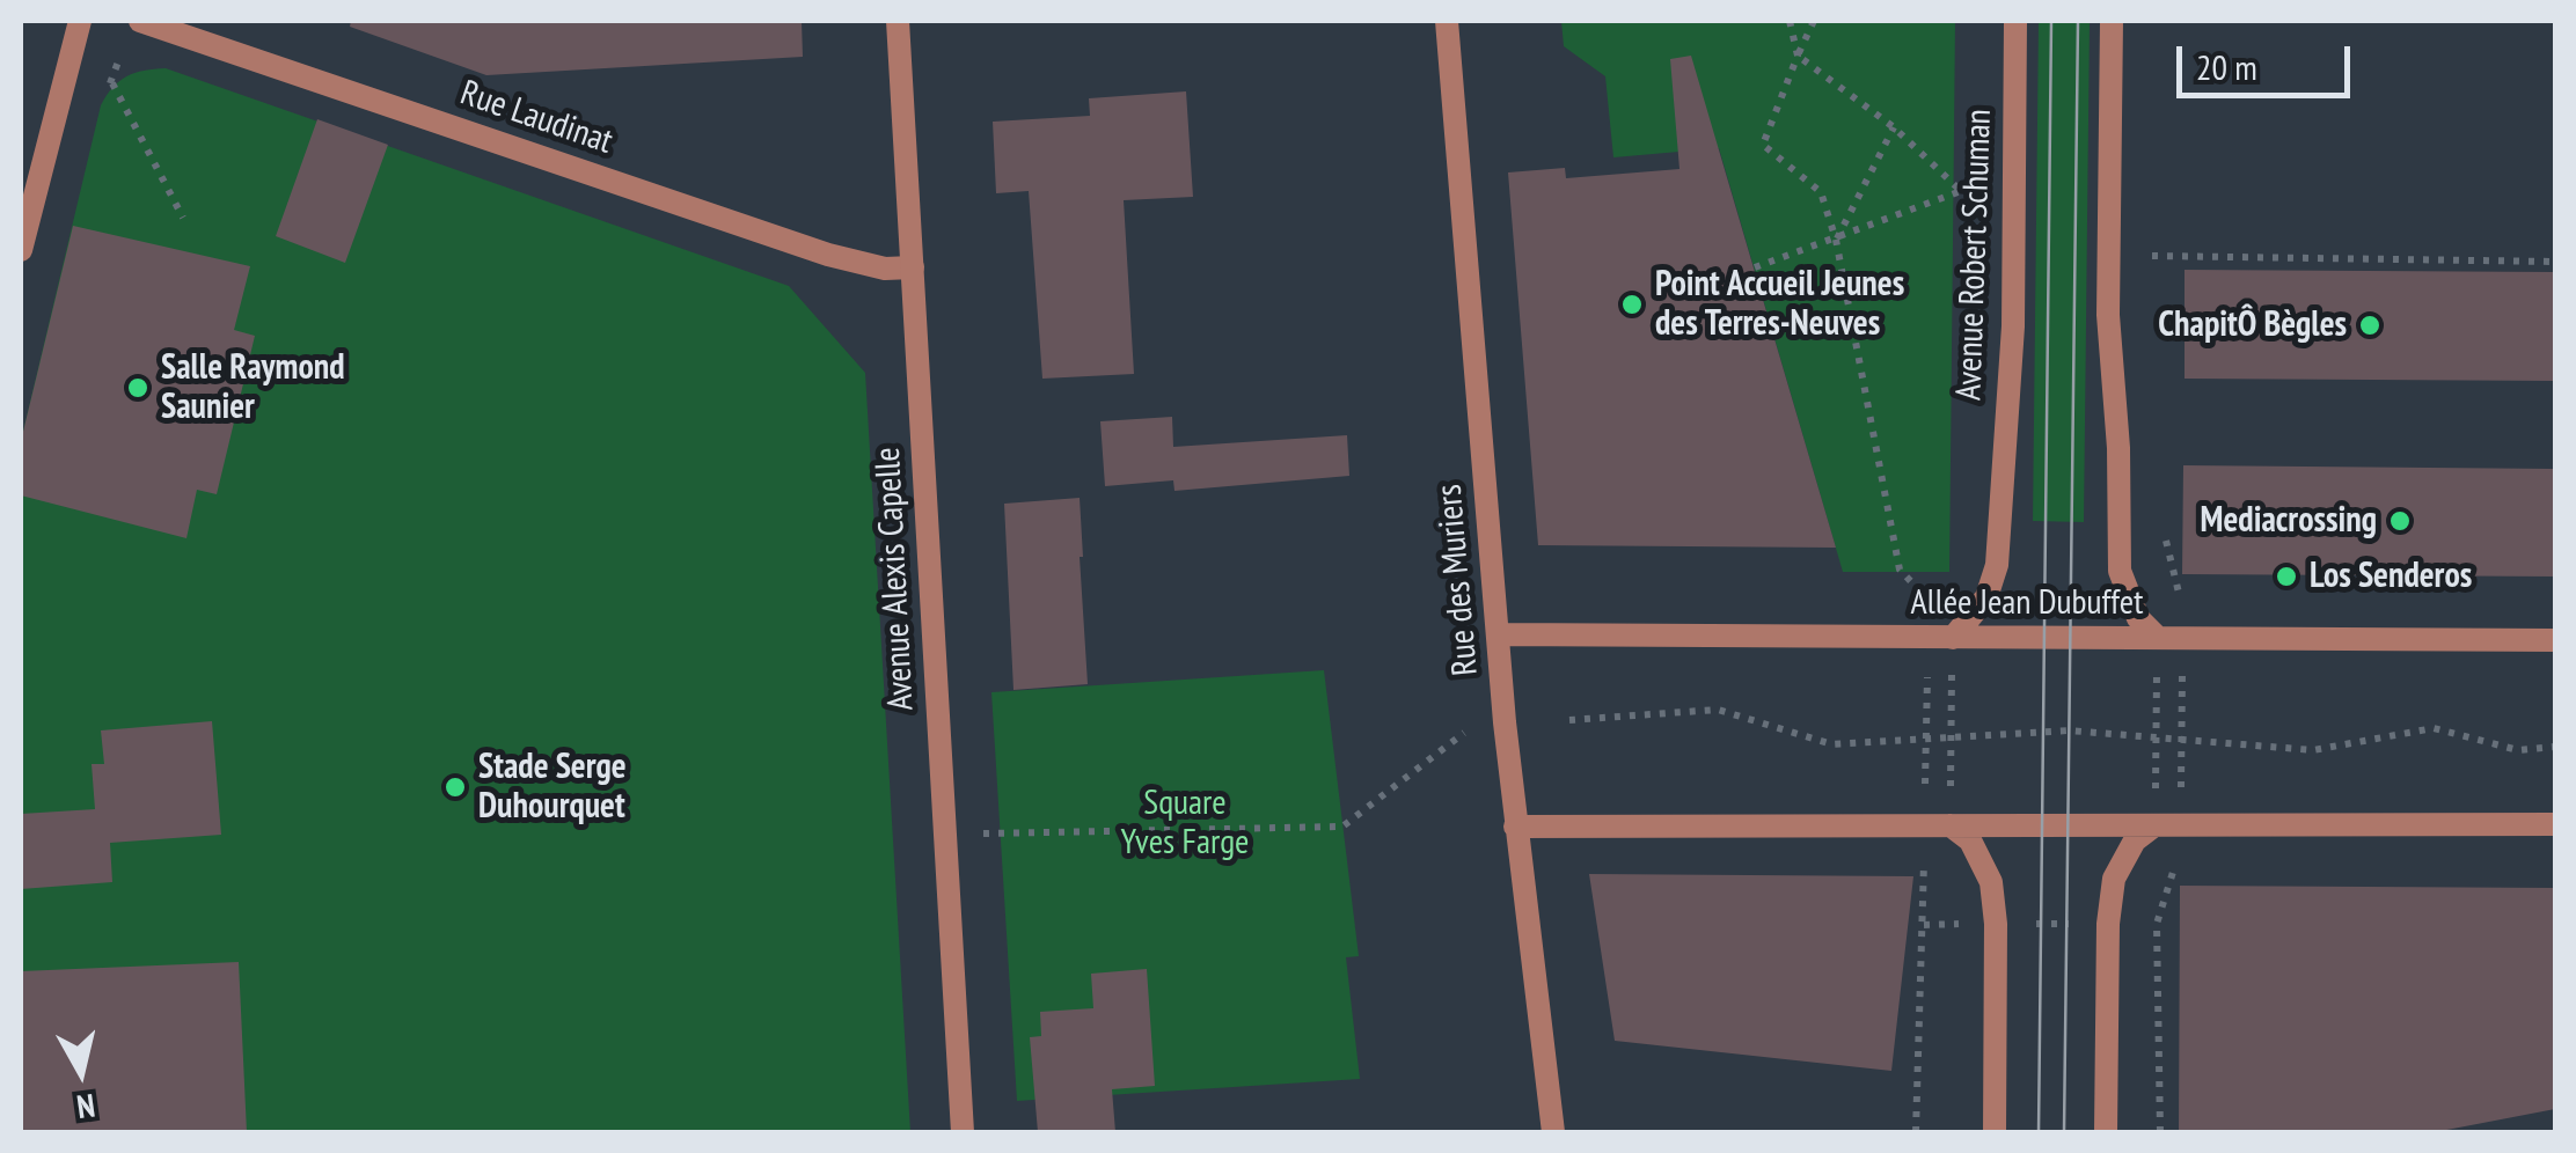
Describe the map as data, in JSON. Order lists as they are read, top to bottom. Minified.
{"streets":{"street":["Rue Laudinat","Avenue Robert Schuman","Avenue Alexis Capelle","Rue des Muriers","Allée Jean Dubuffet"]},"crossings":[["Rue Laudinat","Avenue Alexis Capelle"],["Avenue Robert Schuman","Allée Jean Dubuffet"],["Rue des Muriers","Allée Jean Dubuffet"]],"parks":["Square Yves Farge"],"places":["Point Accueil Jeunes des Terres-Neuves","ChapitÔ Bègles","Salle Raymond Saunier","Mediacrossing","Los Senderos","Stade Serge Duhourquet"],"scale_bar":"20 m","north":"bottom"}
